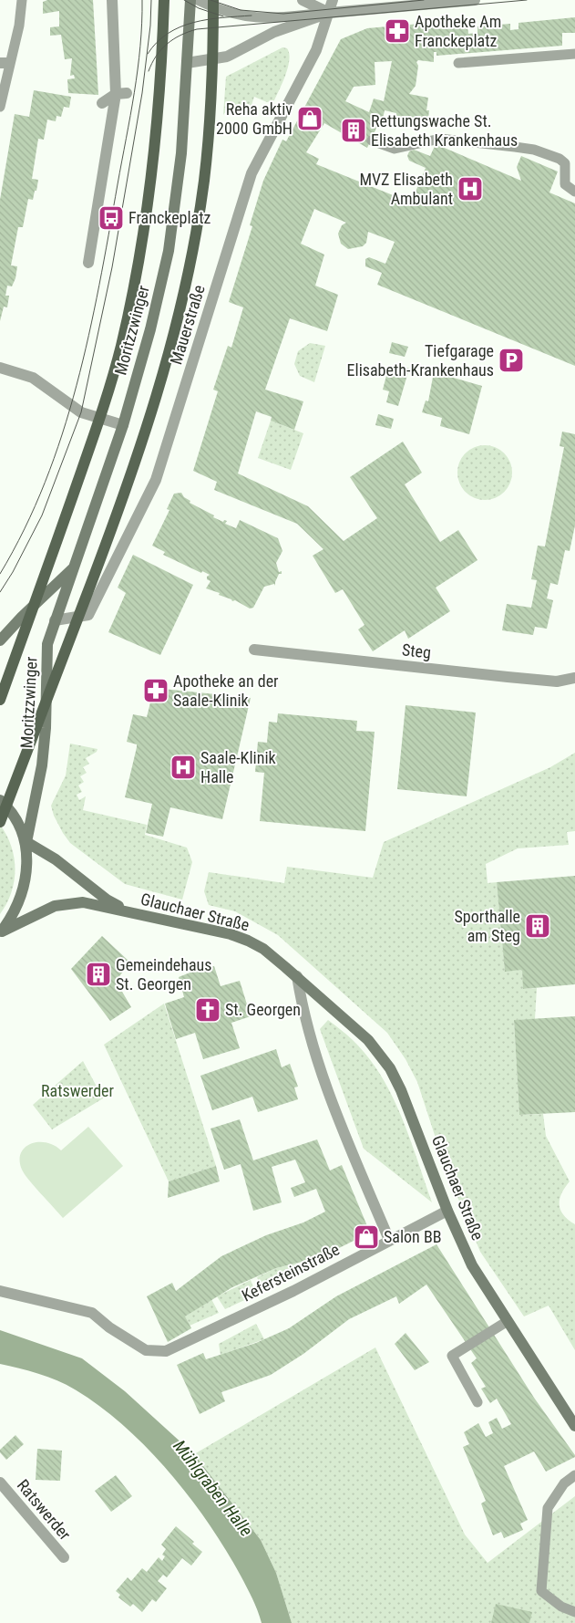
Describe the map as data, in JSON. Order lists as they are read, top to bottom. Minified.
{"streets":{"street":["Mauerstraße","Moritzzwinger","Steg","Glauchaer Straße","Kefersteinstraße","Ratswerder"]},"crossings":[["Mauerstraße","Moritzzwinger"],["Glauchaer Straße","Kefersteinstraße"]],"water":["Mühlgraben Halle"],"parks":["Ratswerder"],"places":{"pharmacy":["Apotheke Am Franckeplatz","Apotheke an der Saale-Klinik"],"shop":["Reha aktiv 2000 GmbH","Salon BB"],"building":["Rettungswache St. Elisabeth Krankenhaus","Sporthalle am Steg","Gemeindehaus St. Georgen"],"hospital":["MVZ Elisabeth Ambulant","Saale-Klinik Halle"],"bus stop":["Franckeplatz"],"parking":["Tiefgarage Elisabeth-Krankenhaus"],"church":["St. Georgen"]}}
